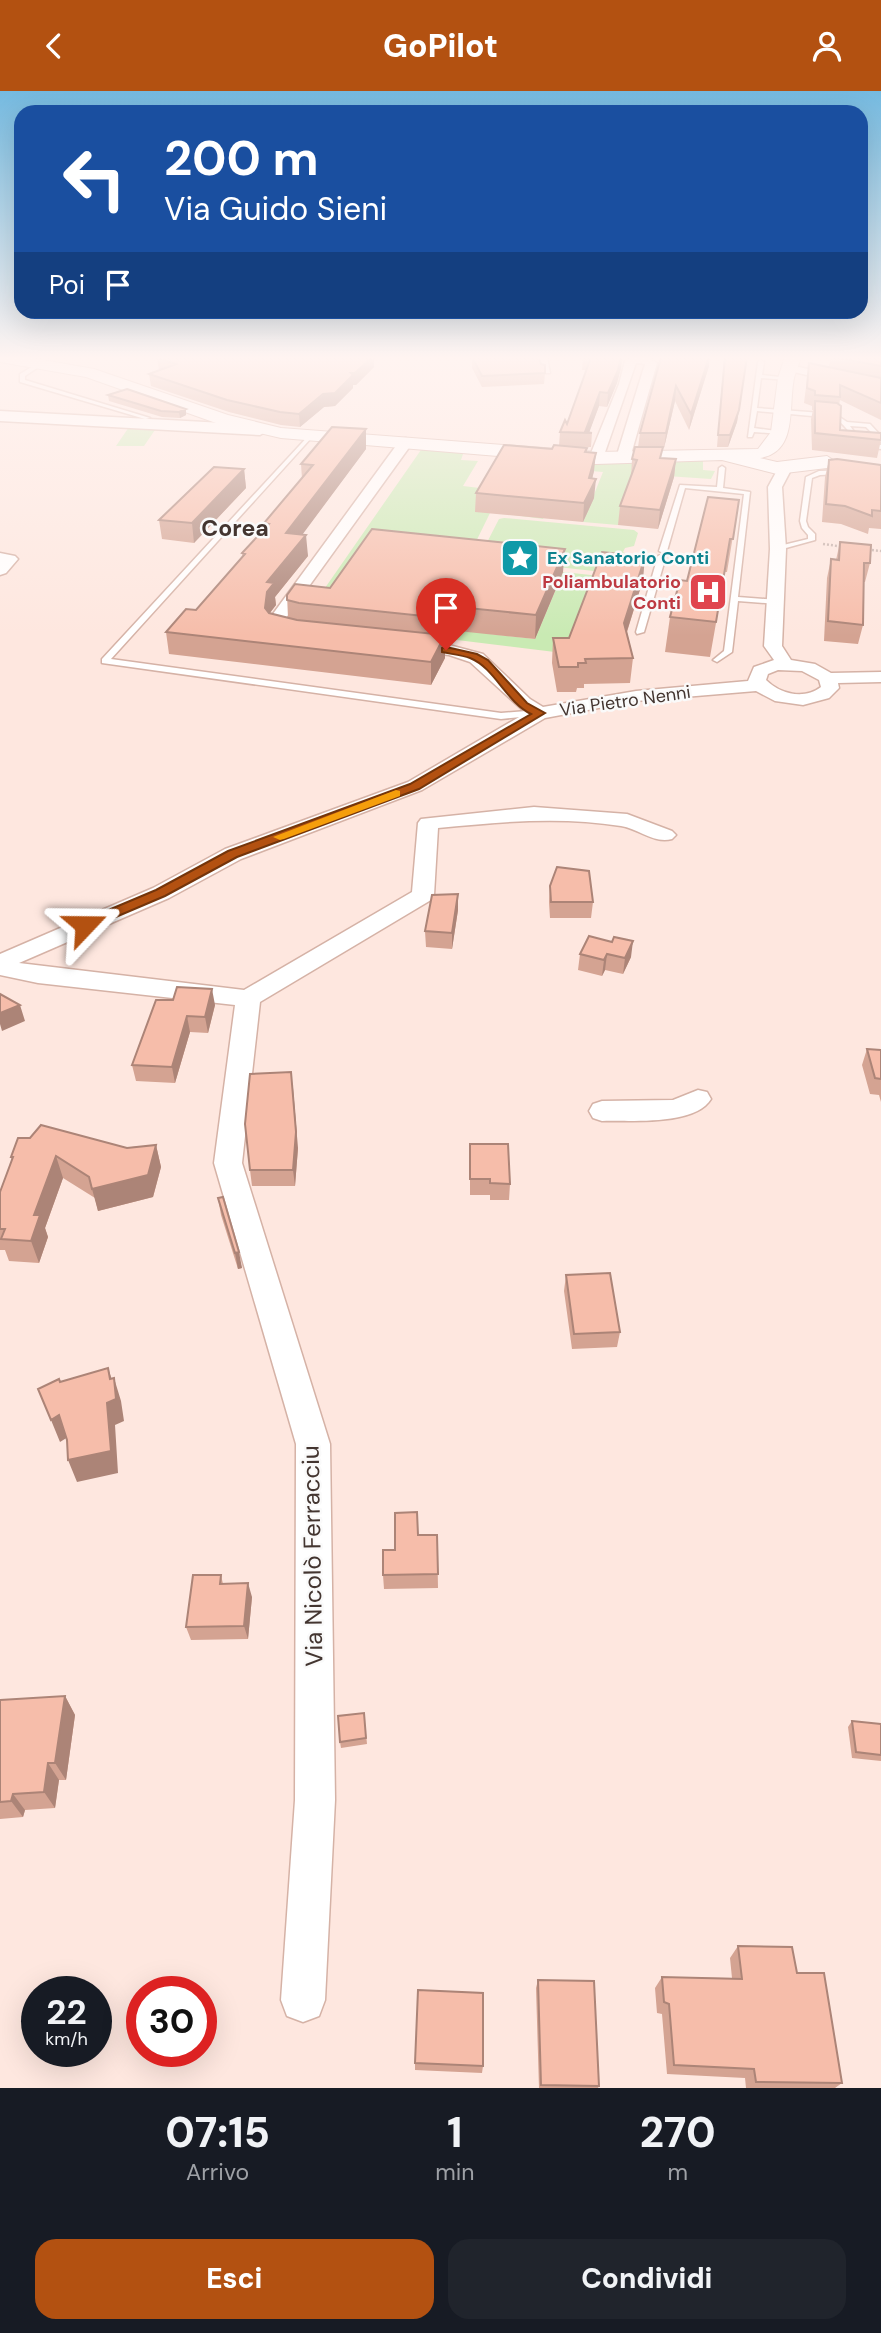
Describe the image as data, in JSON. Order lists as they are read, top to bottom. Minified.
{"streets":{"street":["Via Pietro Nenni","Via Nicolò Ferracciu"]},"districts":["Corea"],"places":{"place":["Ex Sanatorio Conti"],"hospital":["Poliambulatorio Conti"]},"page":{"header":"GoPilot","turn":["200 m","Via Guido Sieni"],"then":"Poi","speed":"22 km/h","limit":"30","eta":["07:15","Arrivo","1","min","270","m"],"buttons":["Esci","Condividi"]}}
